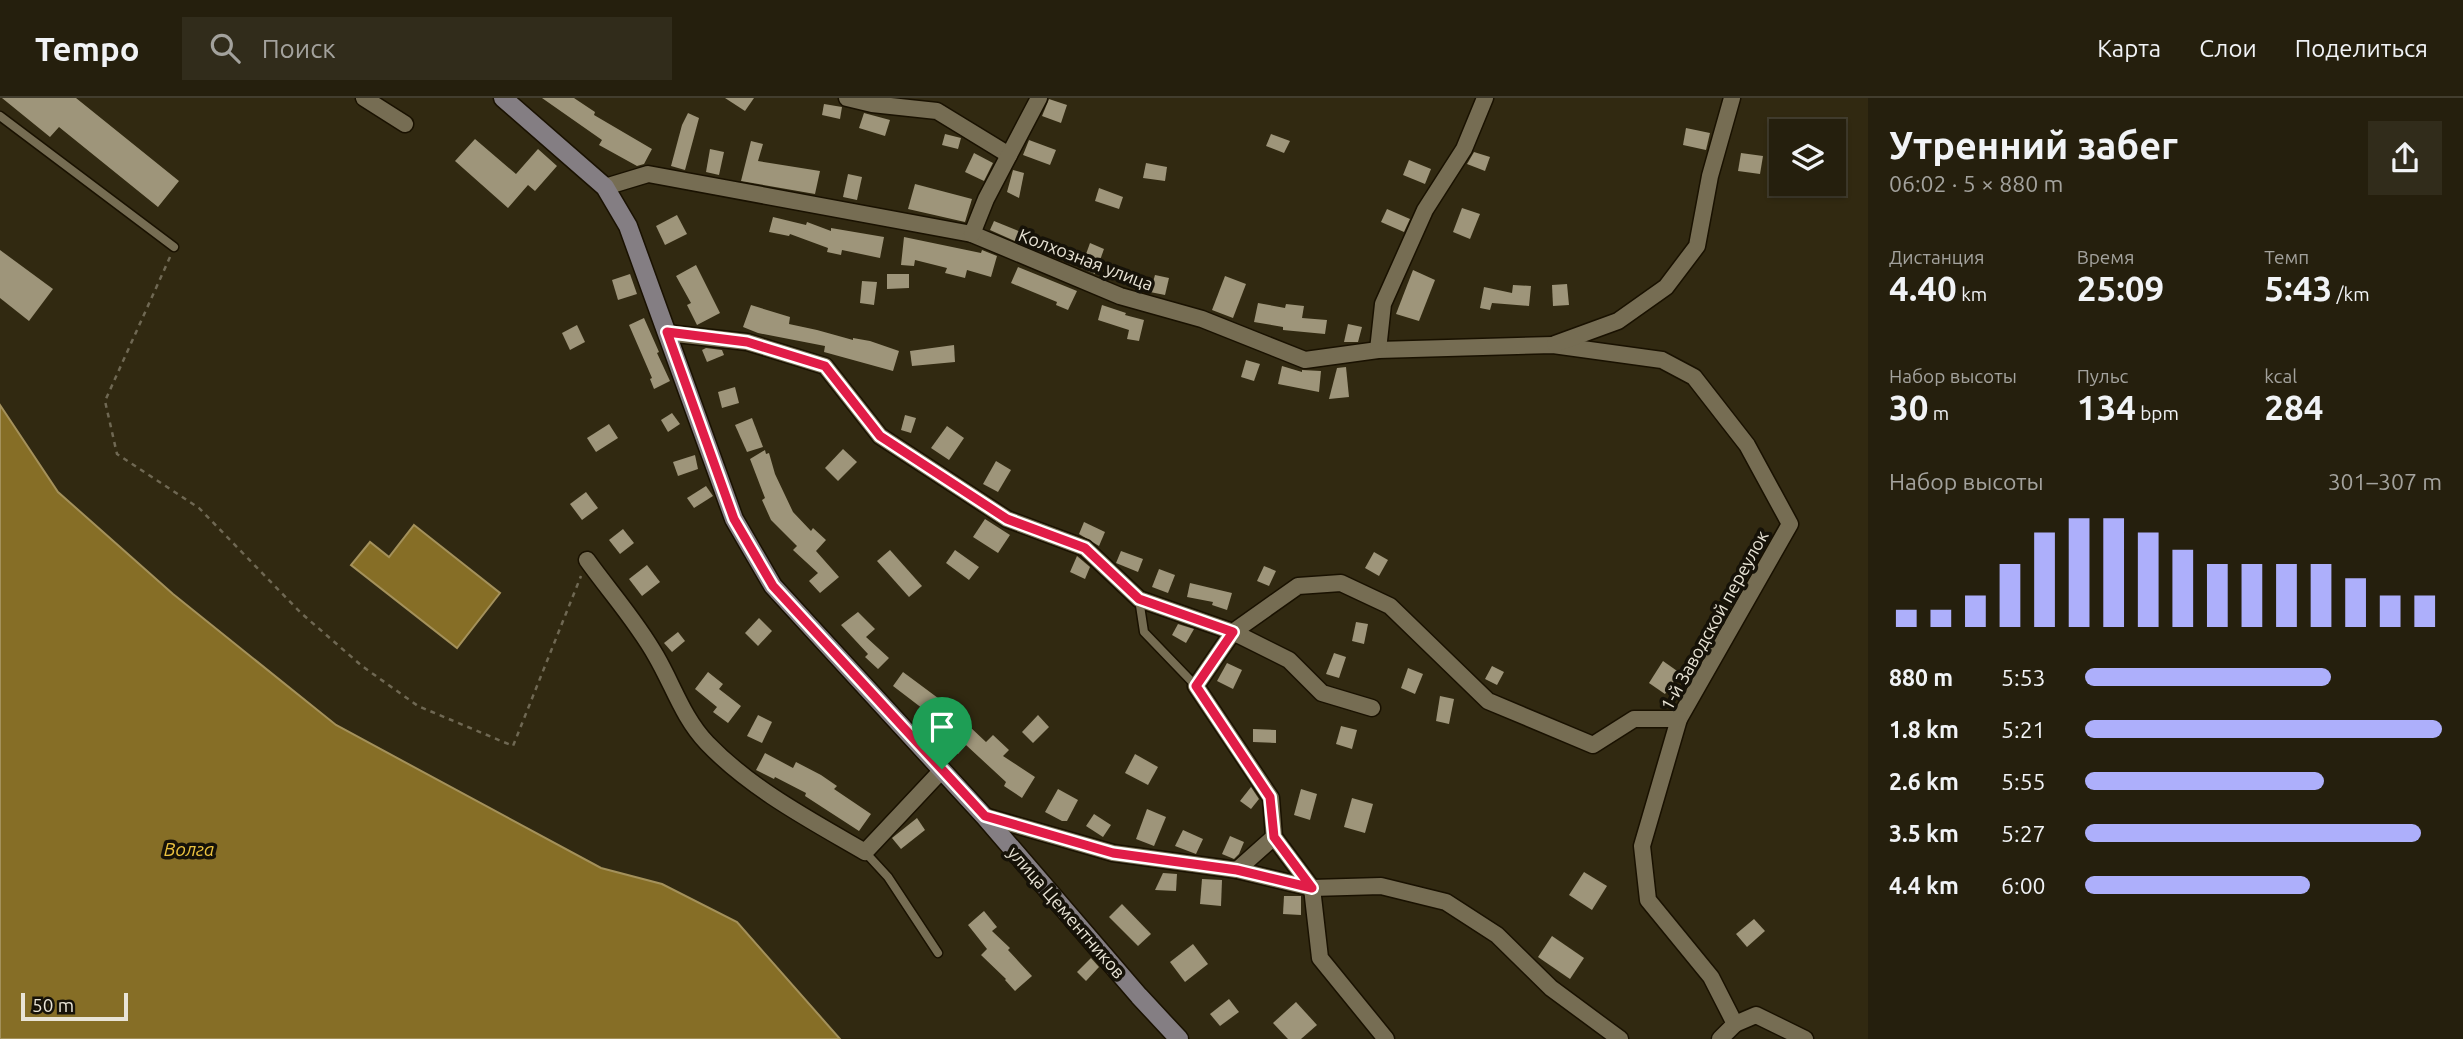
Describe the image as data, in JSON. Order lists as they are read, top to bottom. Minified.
{"streets":{"street":["Колхозная улица","1-й Заводской переулок","улица Цементников"]},"crossings":[["Колхозная улица","1-й Заводской переулок"],["Колхозная улица","улица Цементников"]],"water":["Волга"],"scale_bar":"50 m","page":{"header":"Tempo","search":"Поиск","nav":["Карта","Слои","Поделиться"],"heading":["Утренний забег","06:02 · 5 × 880 m"],"stats":[["Дистанция","4.40 km"],["Время","25:09"],["Темп","5:43 /km"],["Набор высоты","30 m"],["Пульс","134 bpm"],["kcal","284"]],"chart":["Набор высоты","301–307 m"],"list":[{"name":"880 m","note":"5:53"},{"name":"1.8 km","note":"5:21"},{"name":"2.6 km","note":"5:55"},{"name":"3.5 km","note":"5:27"},{"name":"4.4 km","note":"6:00"}],"scale":"50 m"}}
